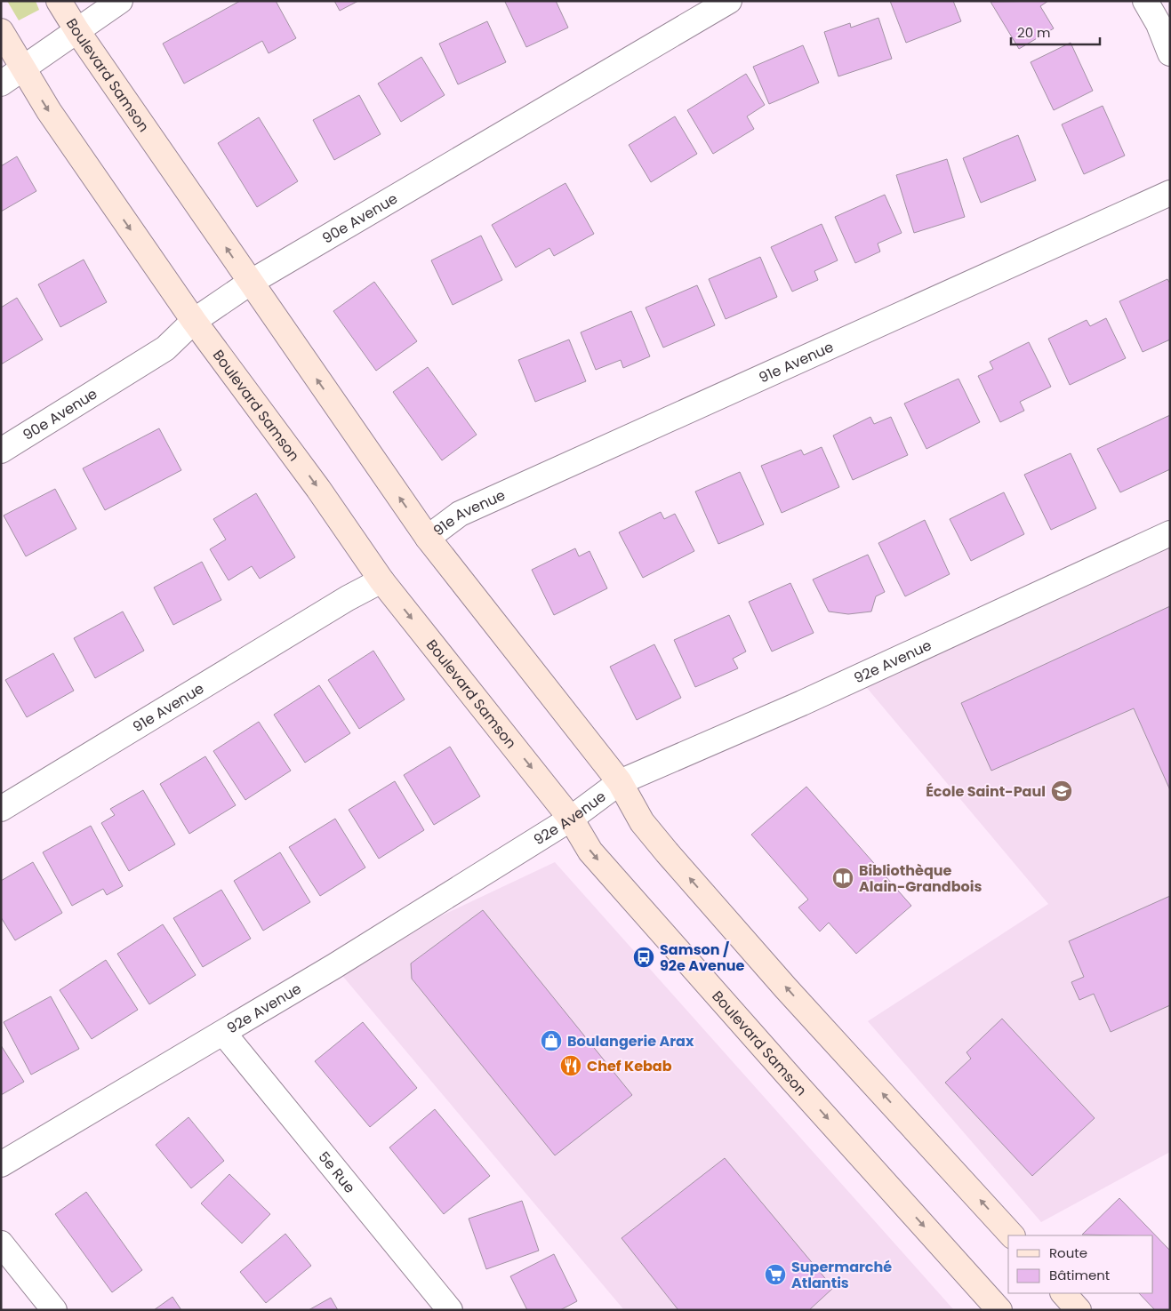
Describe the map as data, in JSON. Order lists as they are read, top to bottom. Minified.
{"streets":{"street":["Boulevard Samson","90e Avenue","91e Avenue","92e Avenue","5e Rue"]},"crossings":[["Boulevard Samson","90e Avenue"],["Boulevard Samson","91e Avenue"],["Boulevard Samson","92e Avenue"],["92e Avenue","5e Rue"]],"places":{"school or university":["École Saint-Paul"],"library":["Bibliothèque Alain-Grandbois"],"bus stop":["Samson / 92e Avenue"],"shop":["Boulangerie Arax"],"restaurant":["Chef Kebab"],"supermarket":["Supermarché Atlantis"]},"legend":["Route","Bâtiment"],"scale_bar":"20 m"}
